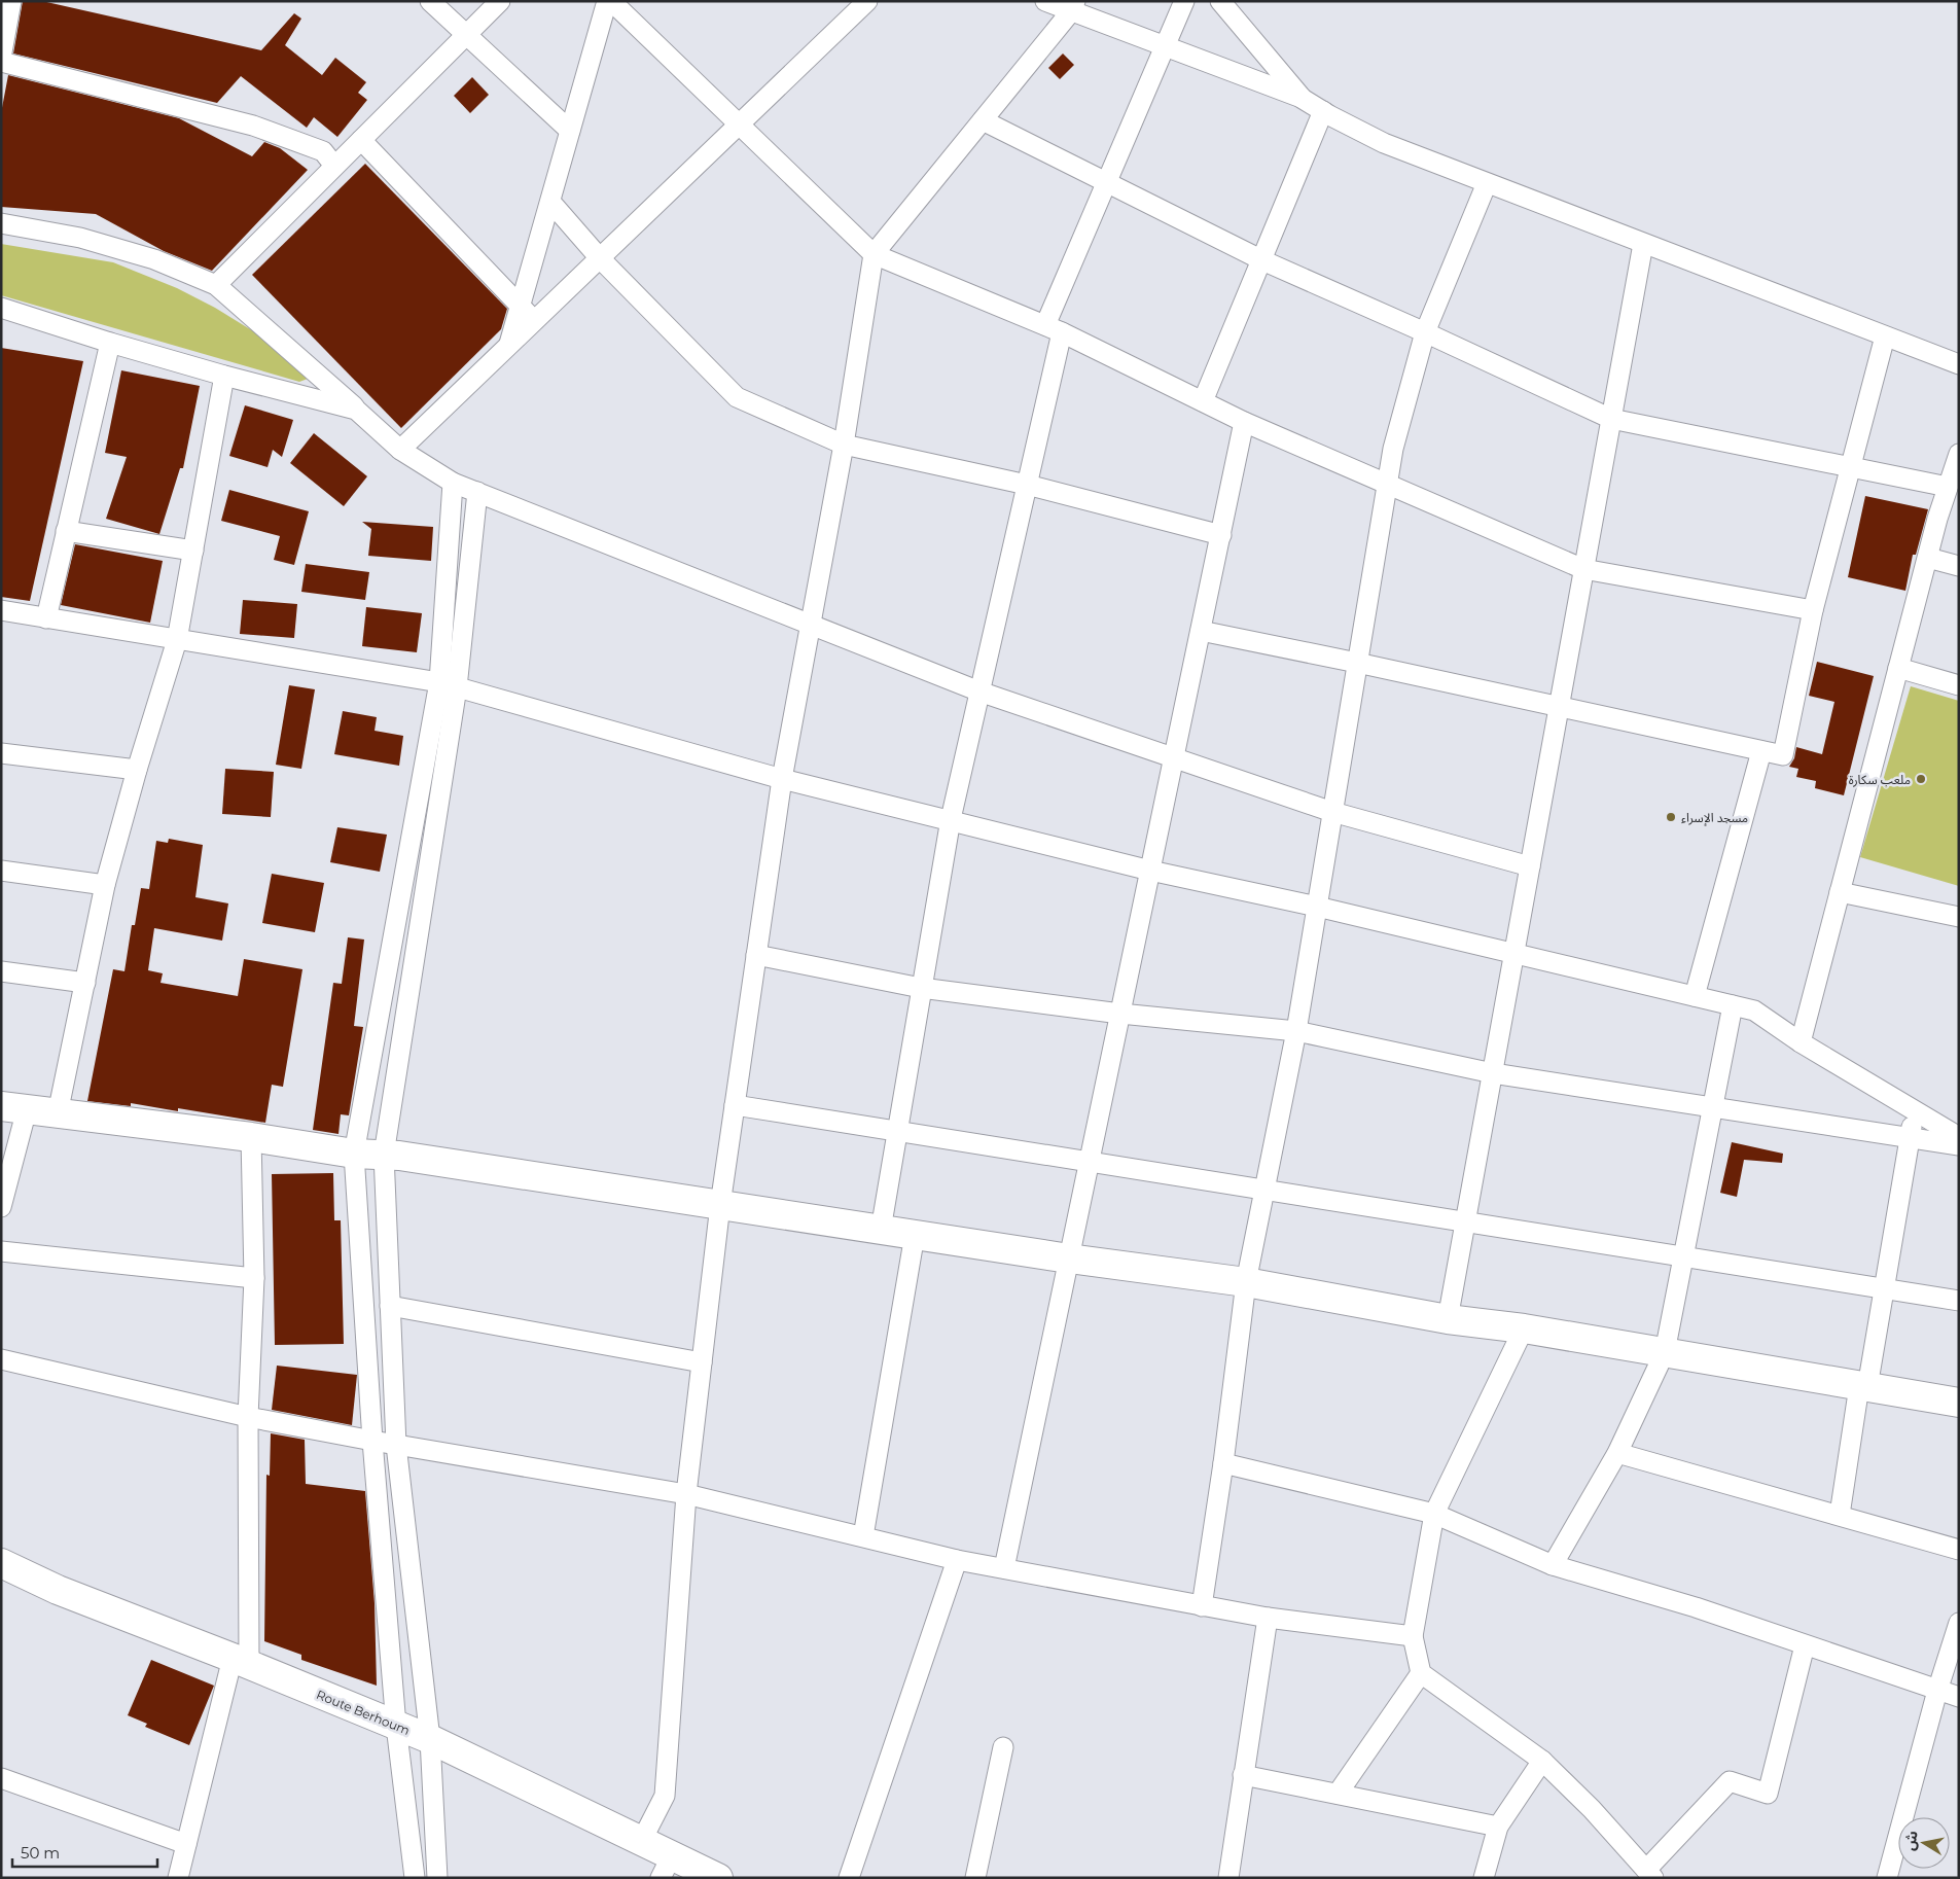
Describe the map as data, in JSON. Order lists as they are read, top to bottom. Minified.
{"streets":{"street":["Route Berhoum"]},"places":["ملعب سكارة","مسجد الإسراء"],"scale_bar":"50 m","north":"left"}
